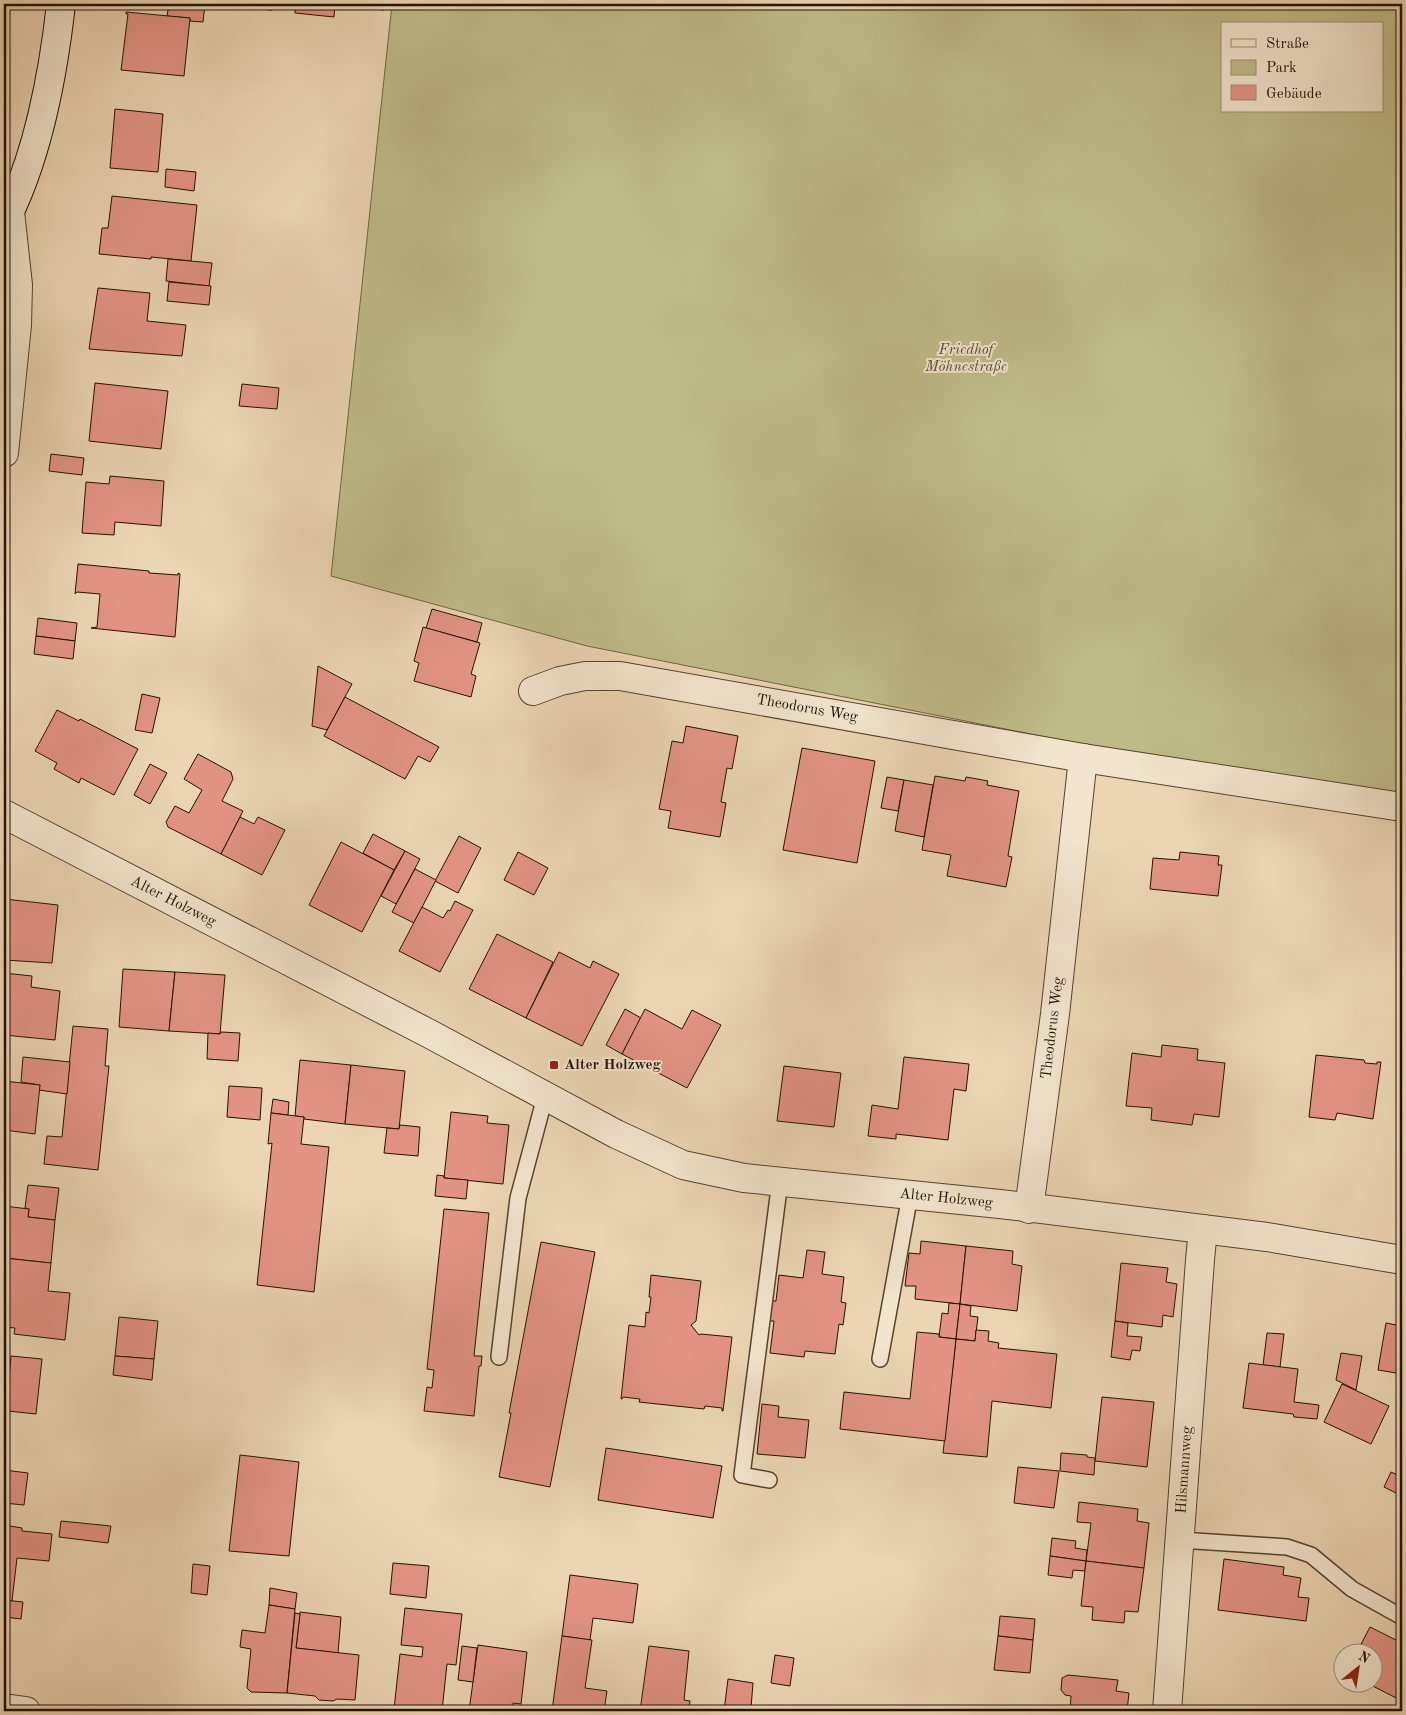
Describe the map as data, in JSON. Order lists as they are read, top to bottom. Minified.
{"streets":{"street":["Theodorus Weg","Alter Holzweg","Hilsmannweg"]},"crossings":[["Theodorus Weg","Alter Holzweg"],["Alter Holzweg","Hilsmannweg"]],"parks":["Friedhof Möhnestraße"],"places":{"transit":["Alter Holzweg"]},"legend":["Straße","Park","Gebäude"],"north":"top right"}
